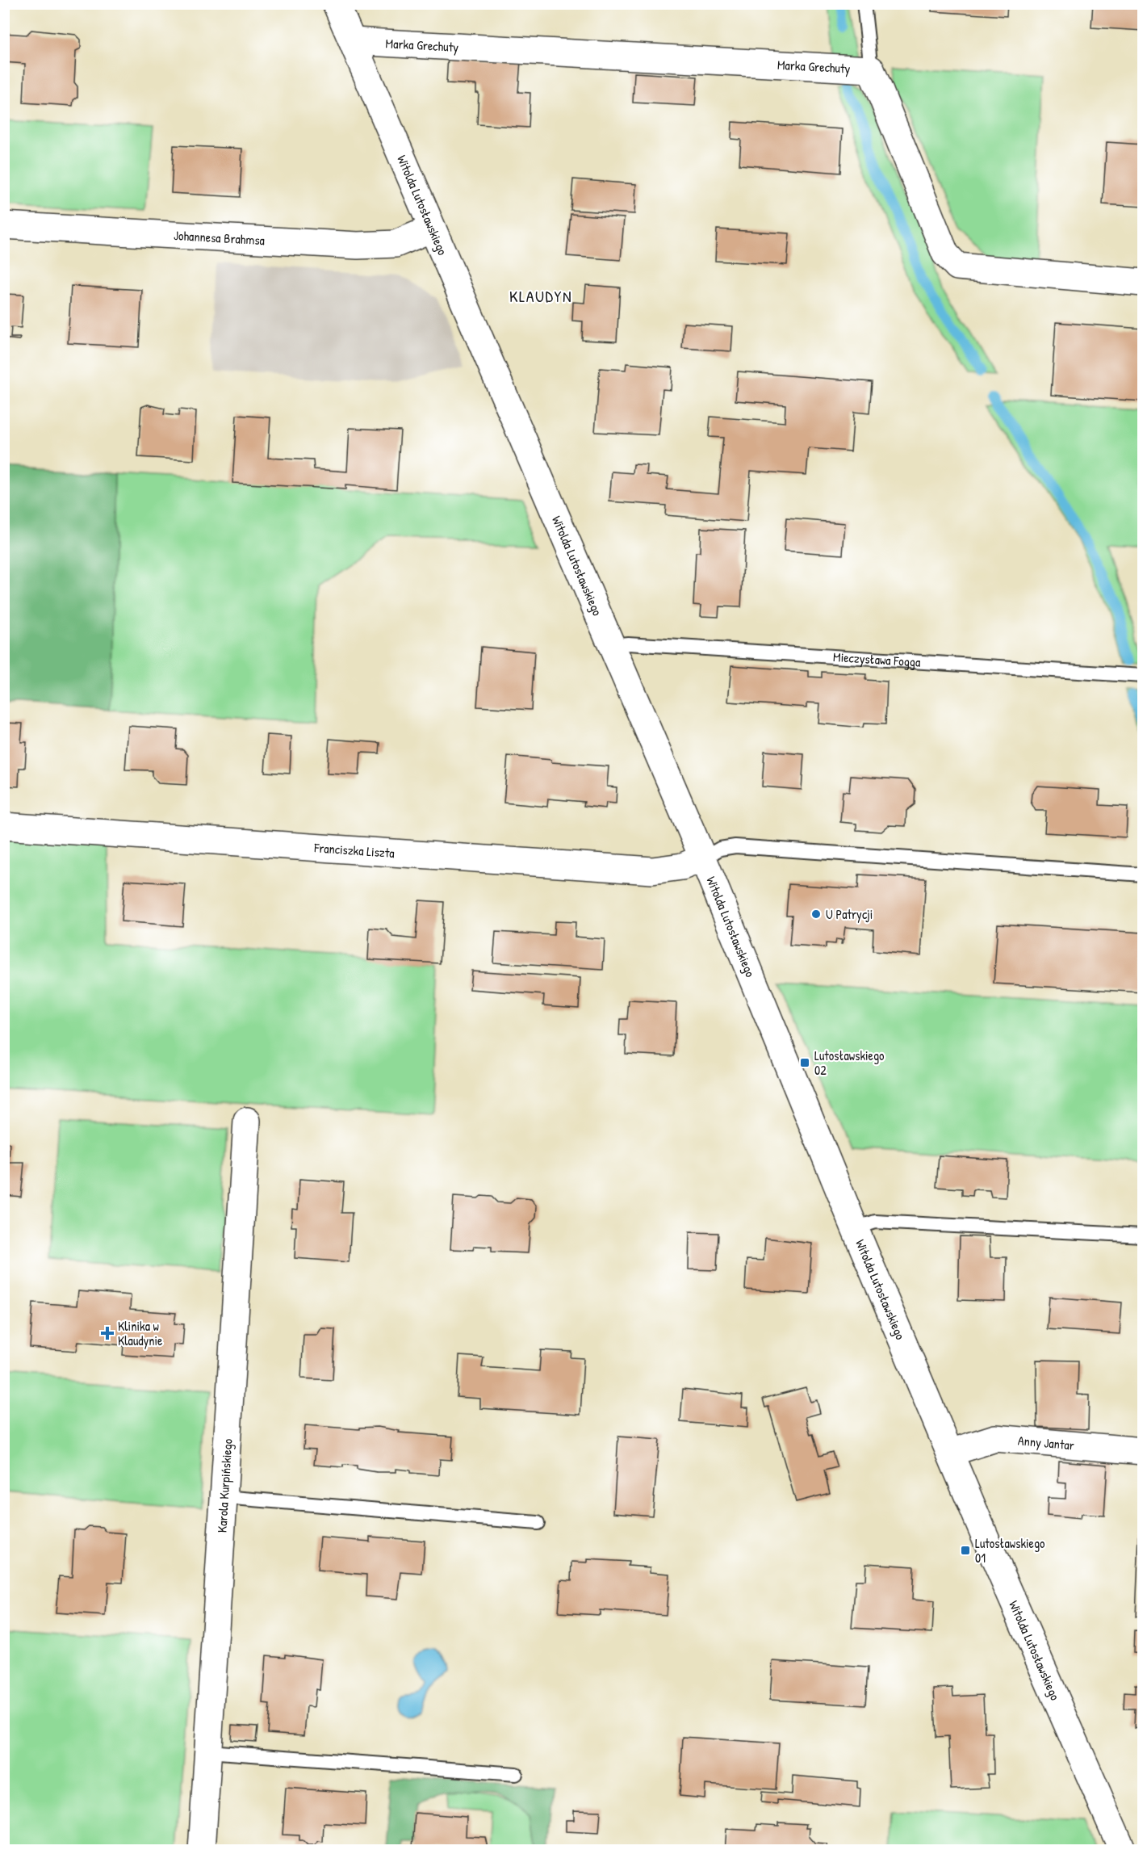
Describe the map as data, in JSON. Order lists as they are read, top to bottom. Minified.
{"streets":{"street":["Marka Grechuty","Witolda Lutosławskiego","Johannesa Brahmsa","Franciszka Liszta","Anny Jantar","Karola Kurpińskiego"],"lane":["Mieczysława Fogga"]},"crossings":[["Marka Grechuty","Witolda Lutosławskiego"],["Witolda Lutosławskiego","Johannesa Brahmsa"],["Witolda Lutosławskiego","Mieczysława Fogga"],["Witolda Lutosławskiego","Franciszka Liszta"],["Witolda Lutosławskiego","Anny Jantar"]],"districts":["KLAUDYN"],"places":{"other":["U Patrycji"],"transit":["Lutosławskiego 02","Lutosławskiego 01"],"health":["Klinika w Klaudynie"]}}
